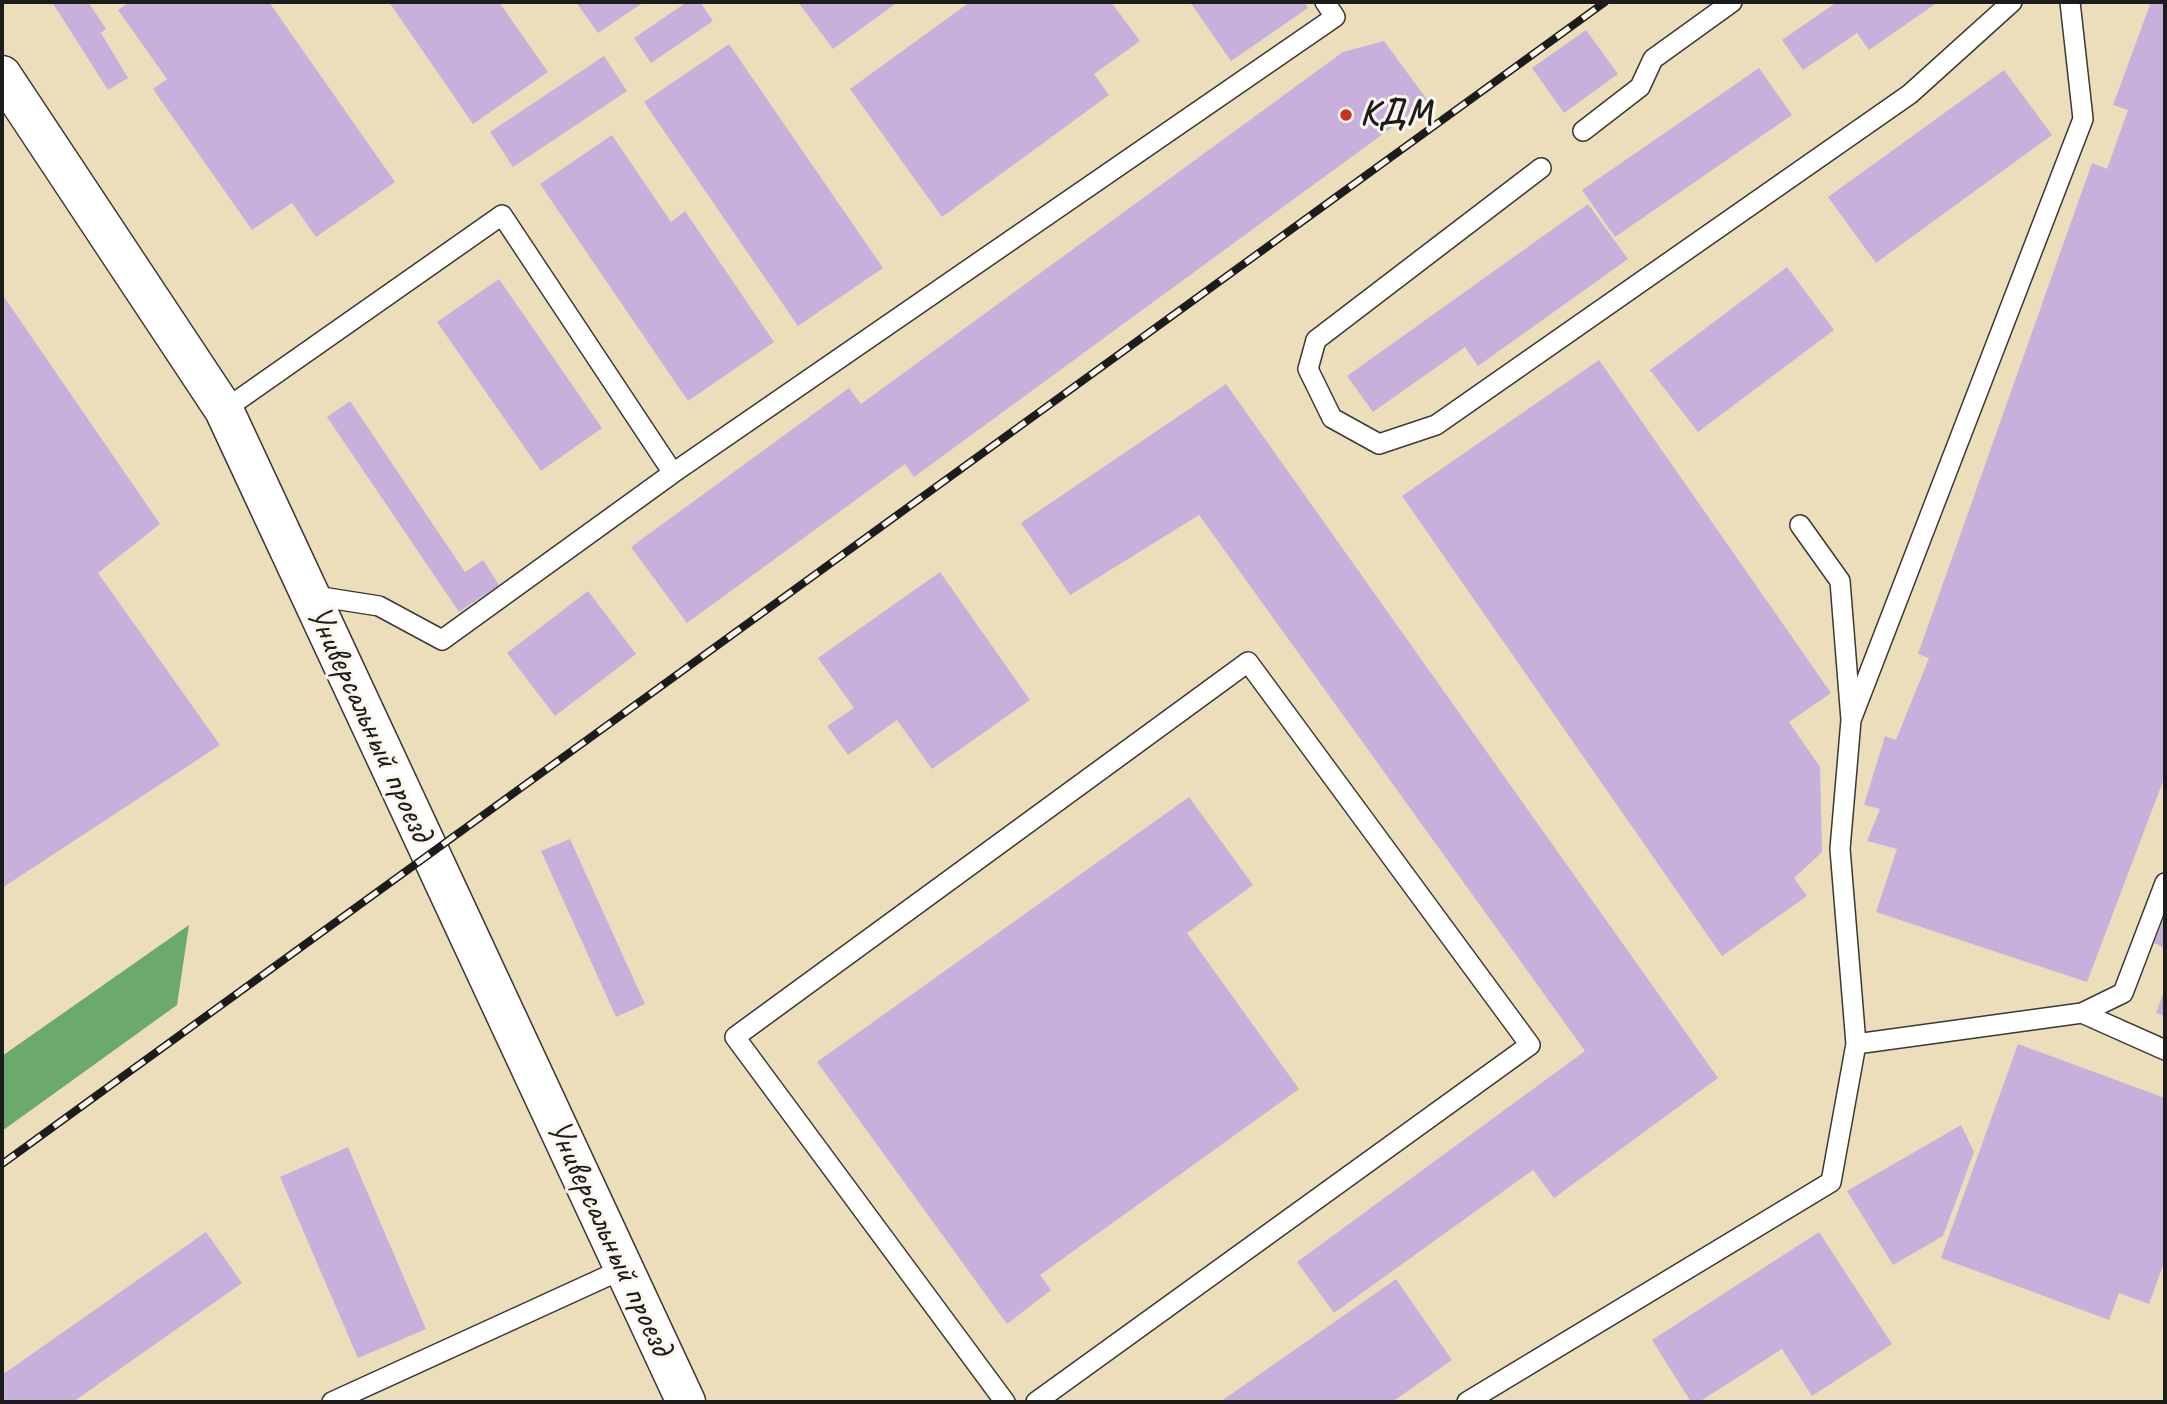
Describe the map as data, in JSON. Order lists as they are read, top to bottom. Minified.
{"streets":{"street":["Универсальный проезд"]},"places":["КДМ"]}
